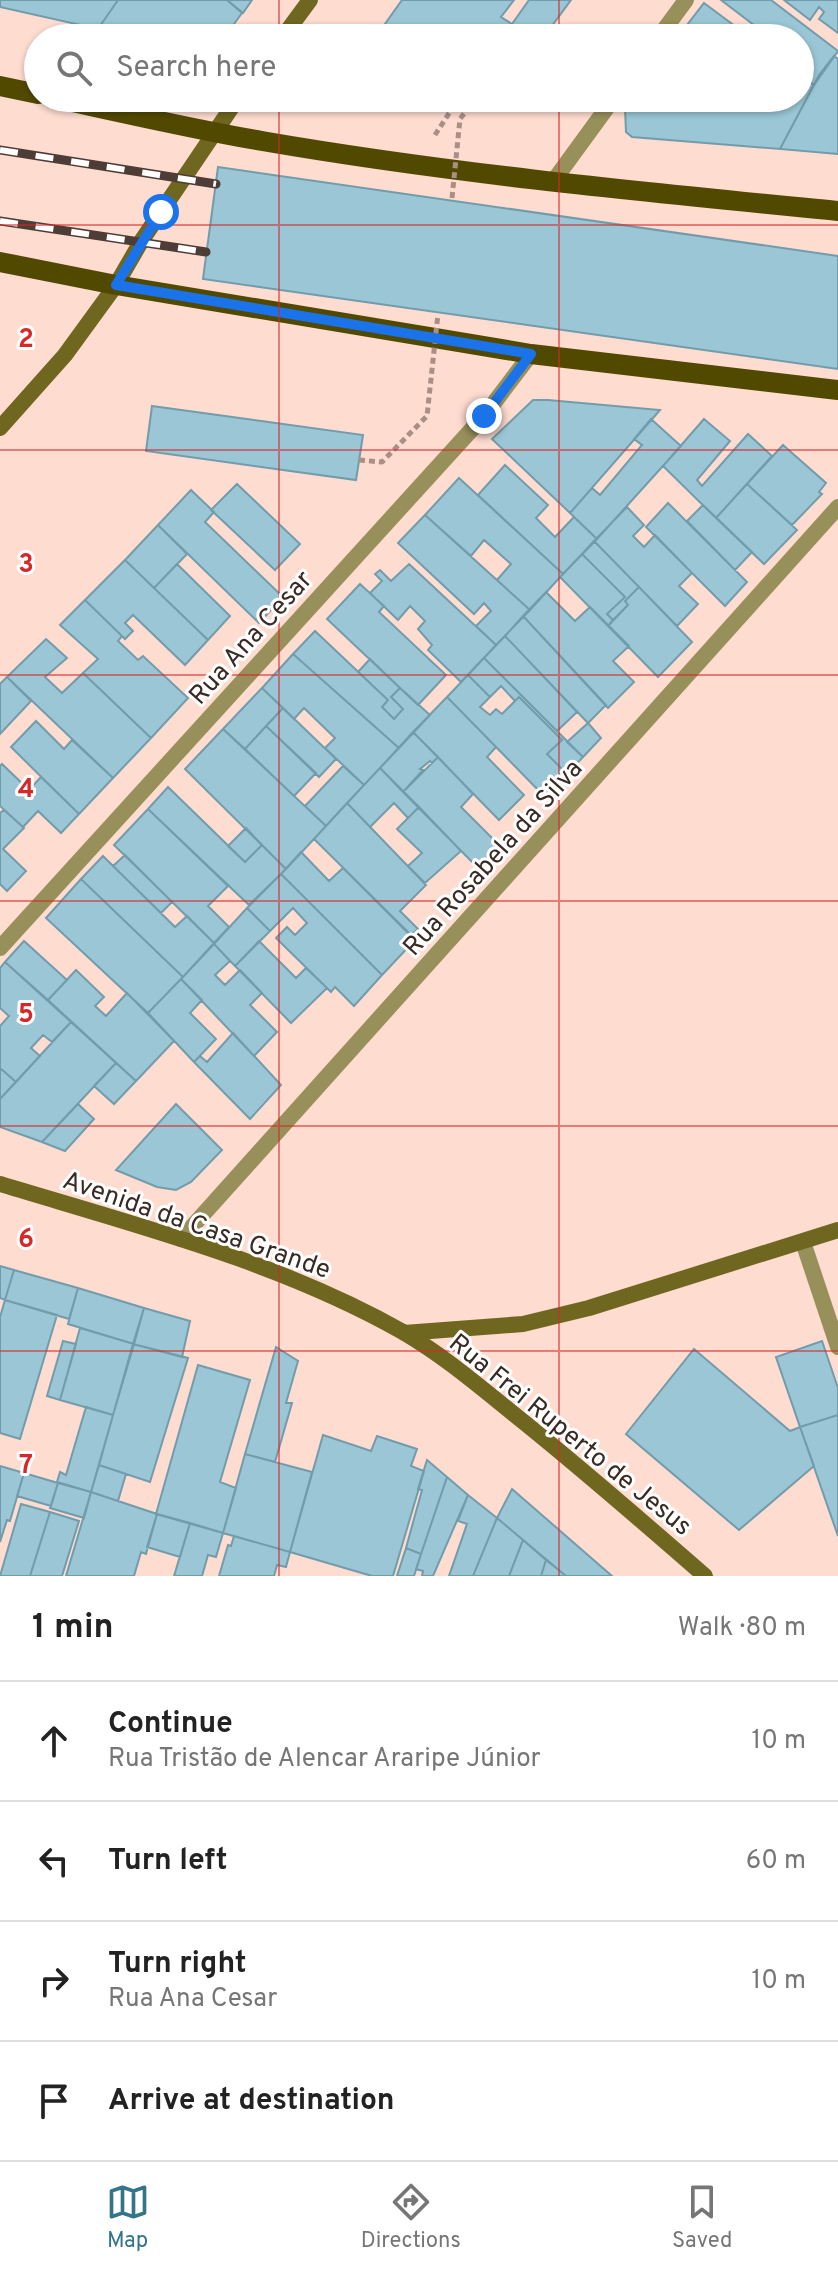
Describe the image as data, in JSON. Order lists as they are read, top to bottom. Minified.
{"streets":{"street":["Rua Ana Cesar","Rua Rosabela da Silva","Avenida da Casa Grande","Rua Frei Ruperto de Jesus"]},"crossings":[["Rua Rosabela da Silva","Avenida da Casa Grande"],["Avenida da Casa Grande","Rua Frei Ruperto de Jesus"]],"page":{"search":"Search here","heading":["1 min","Walk · 80 m"],"list":[["Continue","Rua Tristão de Alencar Araripe Júnior","10 m"],["Turn left","60 m"],["Turn right","Rua Ana Cesar","10 m"],"Arrive at destination"],"nav":["Map","Directions","Saved"]},"grid":{"rows":["2","3","4","5","6","7"]}}
